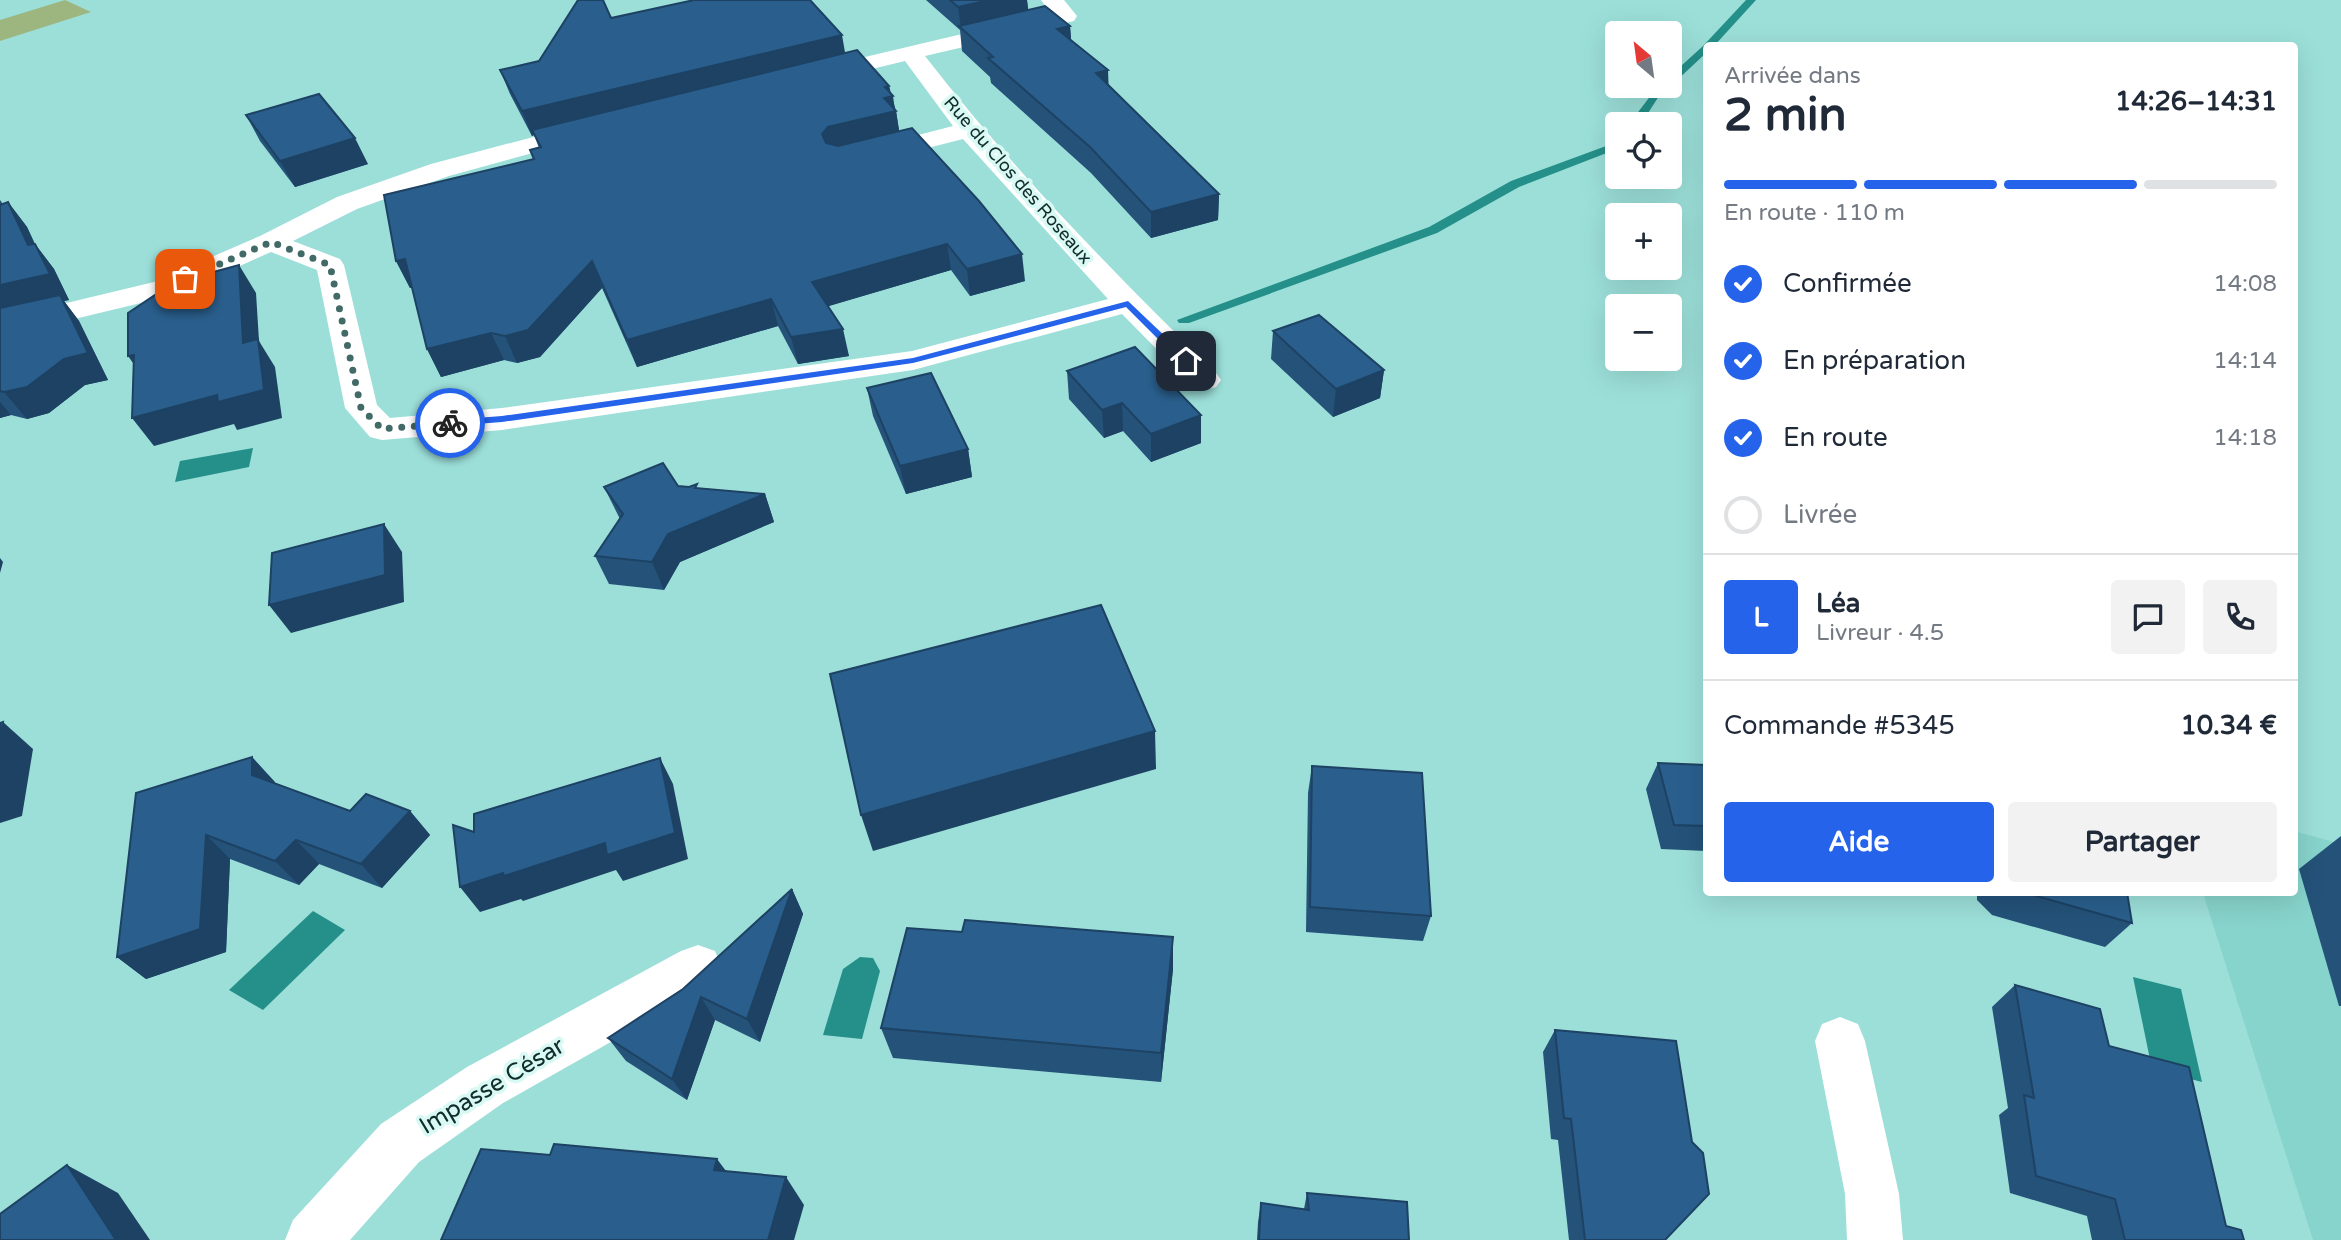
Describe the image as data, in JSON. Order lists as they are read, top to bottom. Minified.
{"streets":{"street":["Rue du Clos des Roseaux","Impasse César"]},"north":"top left","page":{"map_buttons":["+","−"],"heading":["2 min","Arrivée dans","14:26–14:31"],"panel":["Léa","Livreur · 4.5","Commande #5345","10.34 €"],"bar":"En route · 110 m","list":[["Confirmée","14:08"],["En préparation","14:14"],["En route","14:18"],"Livrée"],"round":"L","buttons":["Aide","Partager"]}}
